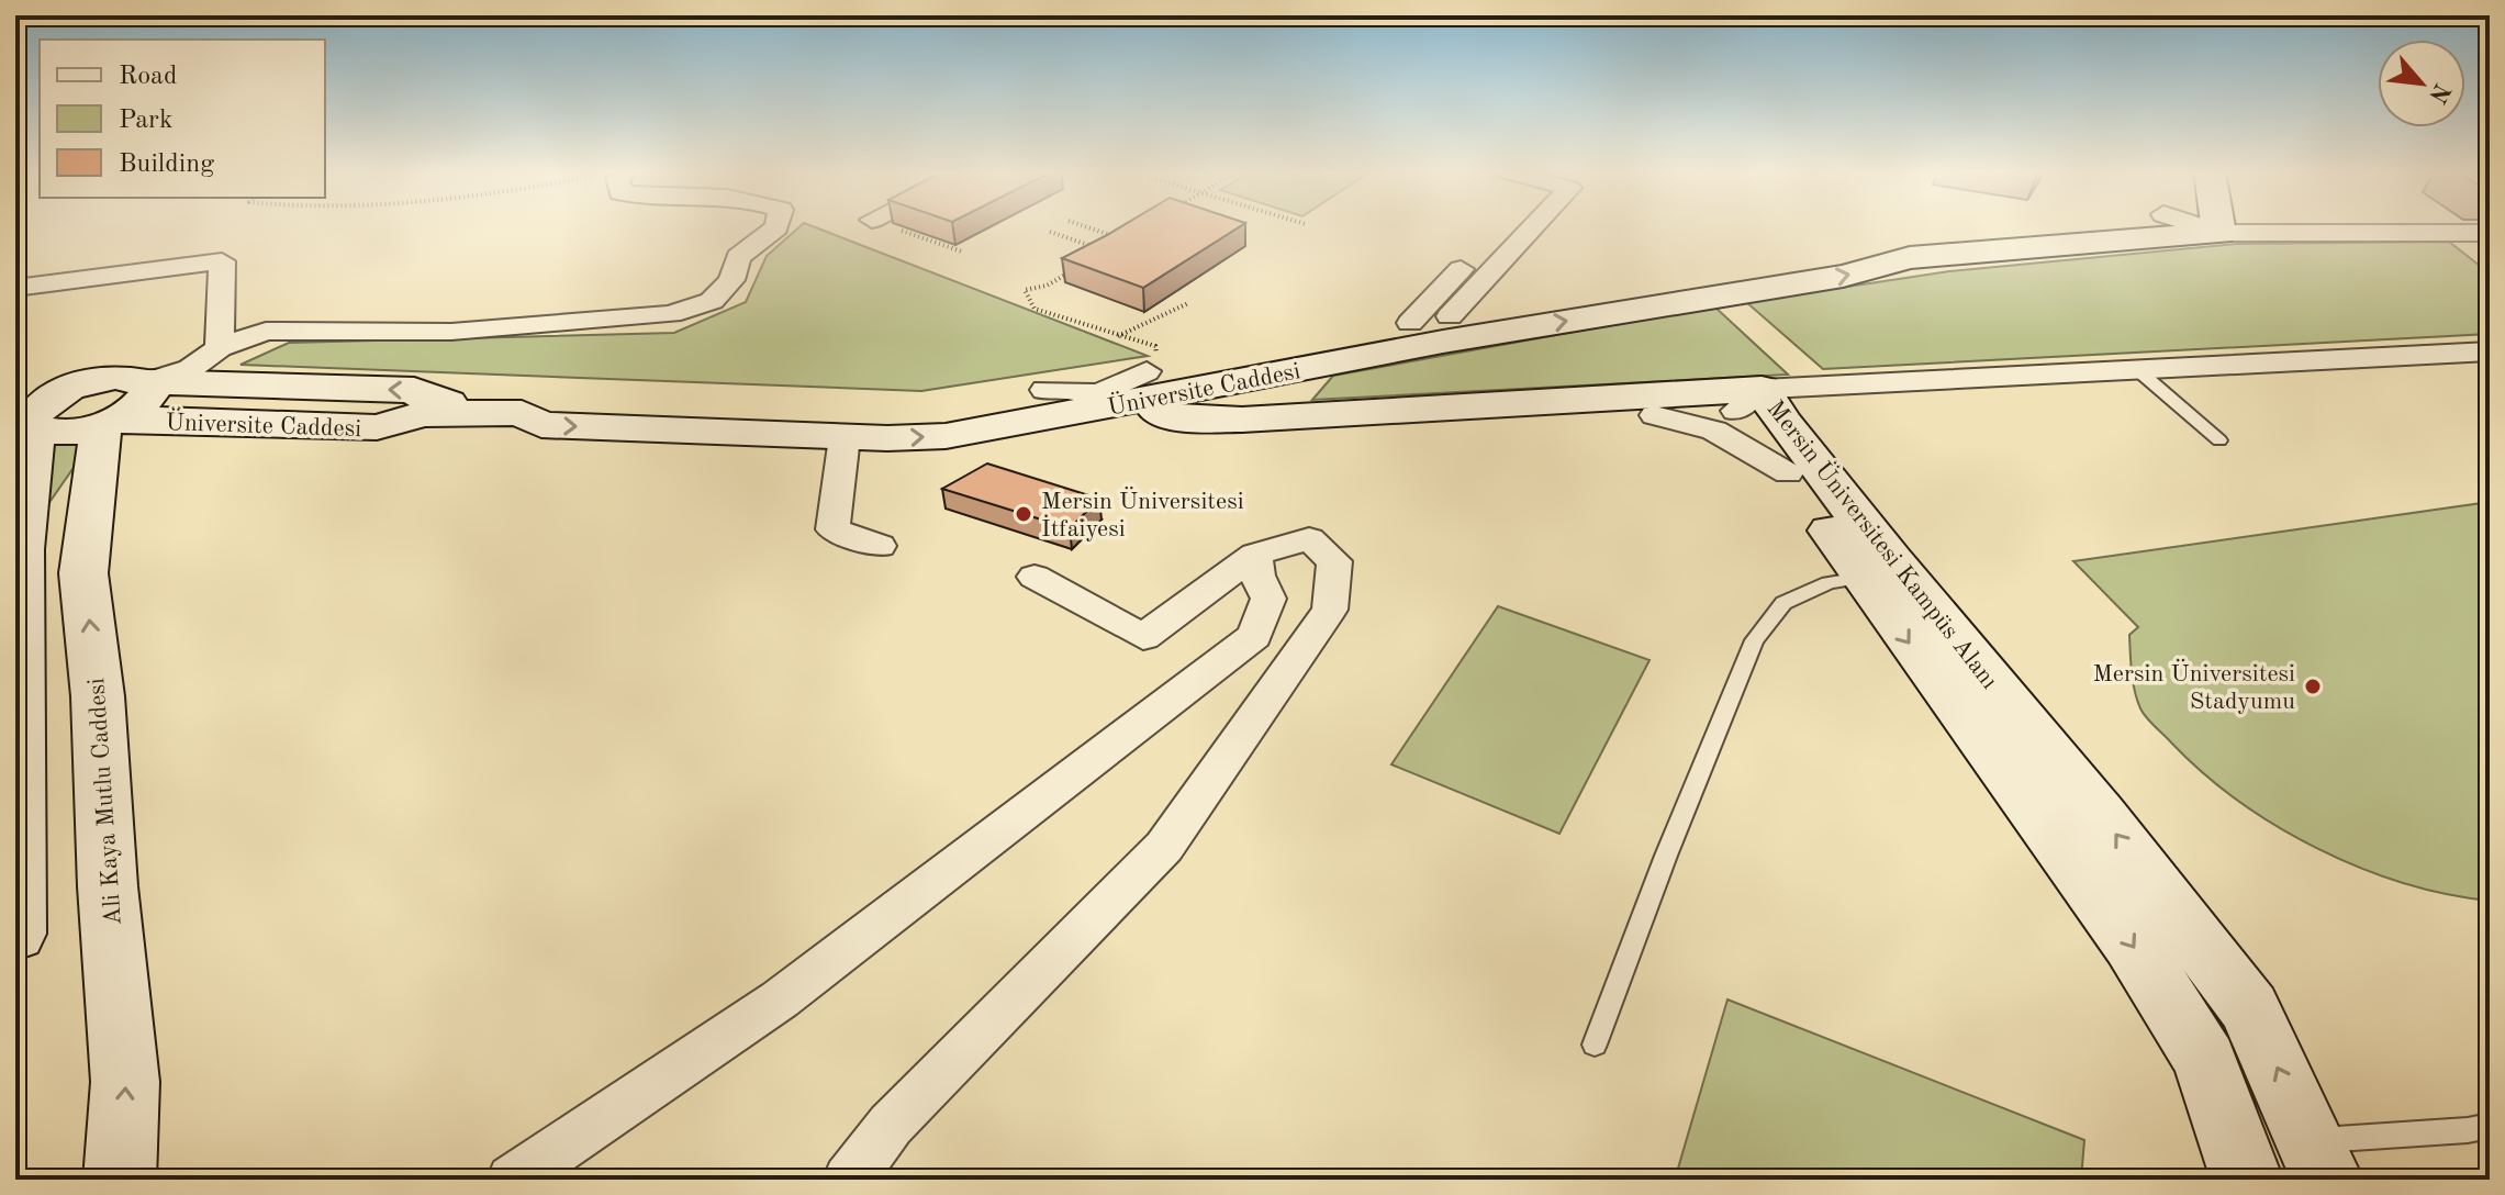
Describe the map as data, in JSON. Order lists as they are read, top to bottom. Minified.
{"streets":{"main road":["Üniversite Caddesi","Mersin Üniversitesi Kampüs Alanı","Ali Kaya Mutlu Caddesi"]},"crossings":[["Üniversite Caddesi","Mersin Üniversitesi Kampüs Alanı"],["Üniversite Caddesi","Ali Kaya Mutlu Caddesi"]],"places":["Mersin Üniversitesi İtfaiyesi","Mersin Üniversitesi Stadyumu"],"legend":["Road","Park","Building"],"north":"bottom right"}
